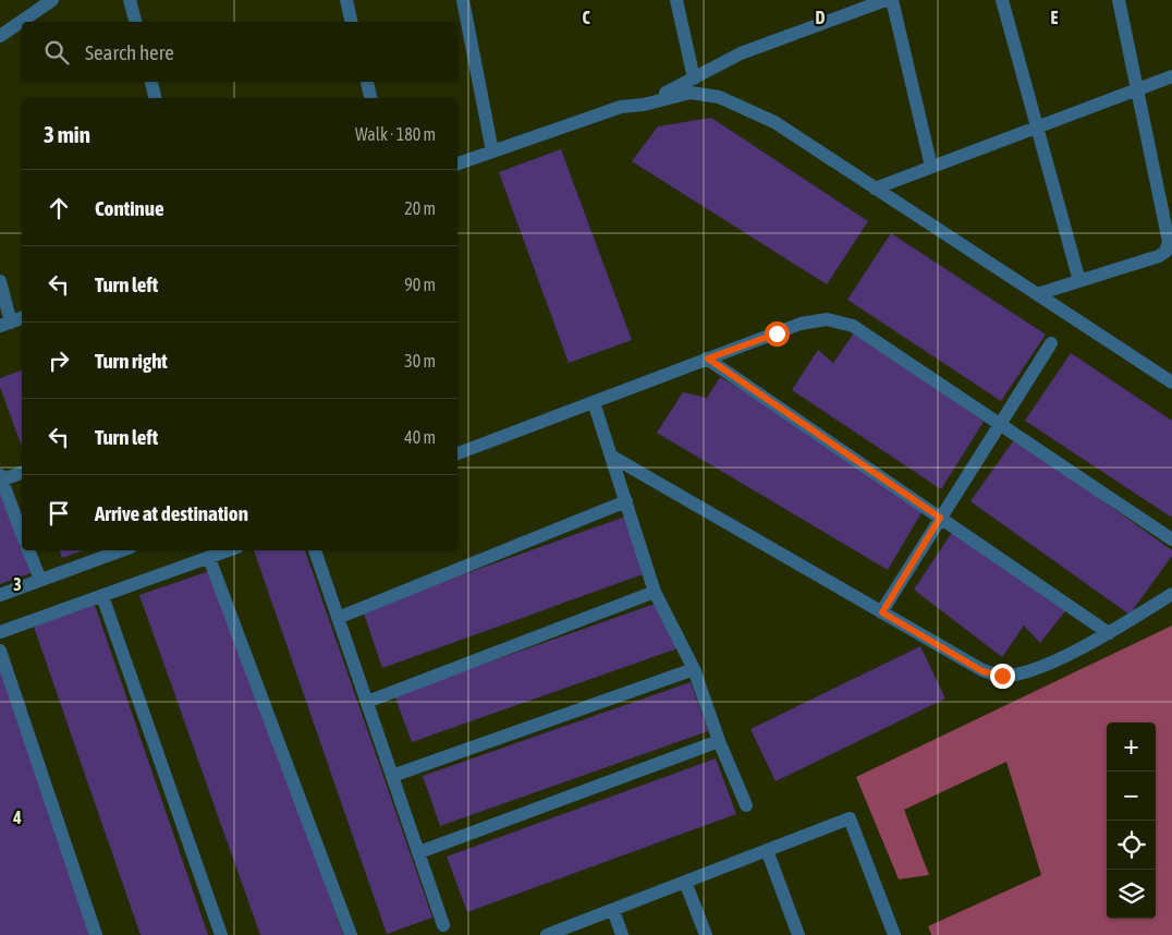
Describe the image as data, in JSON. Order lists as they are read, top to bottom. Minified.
{"page":{"search":"Search here","heading":["3 min","Walk · 180 m"],"list":[["Continue","20 m"],["Turn left","90 m"],["Turn right","30 m"],["Turn left","40 m"],"Arrive at destination"],"map_buttons":["+","−"]},"grid":{"columns":["C","D","E"],"rows":["3","4"]}}
